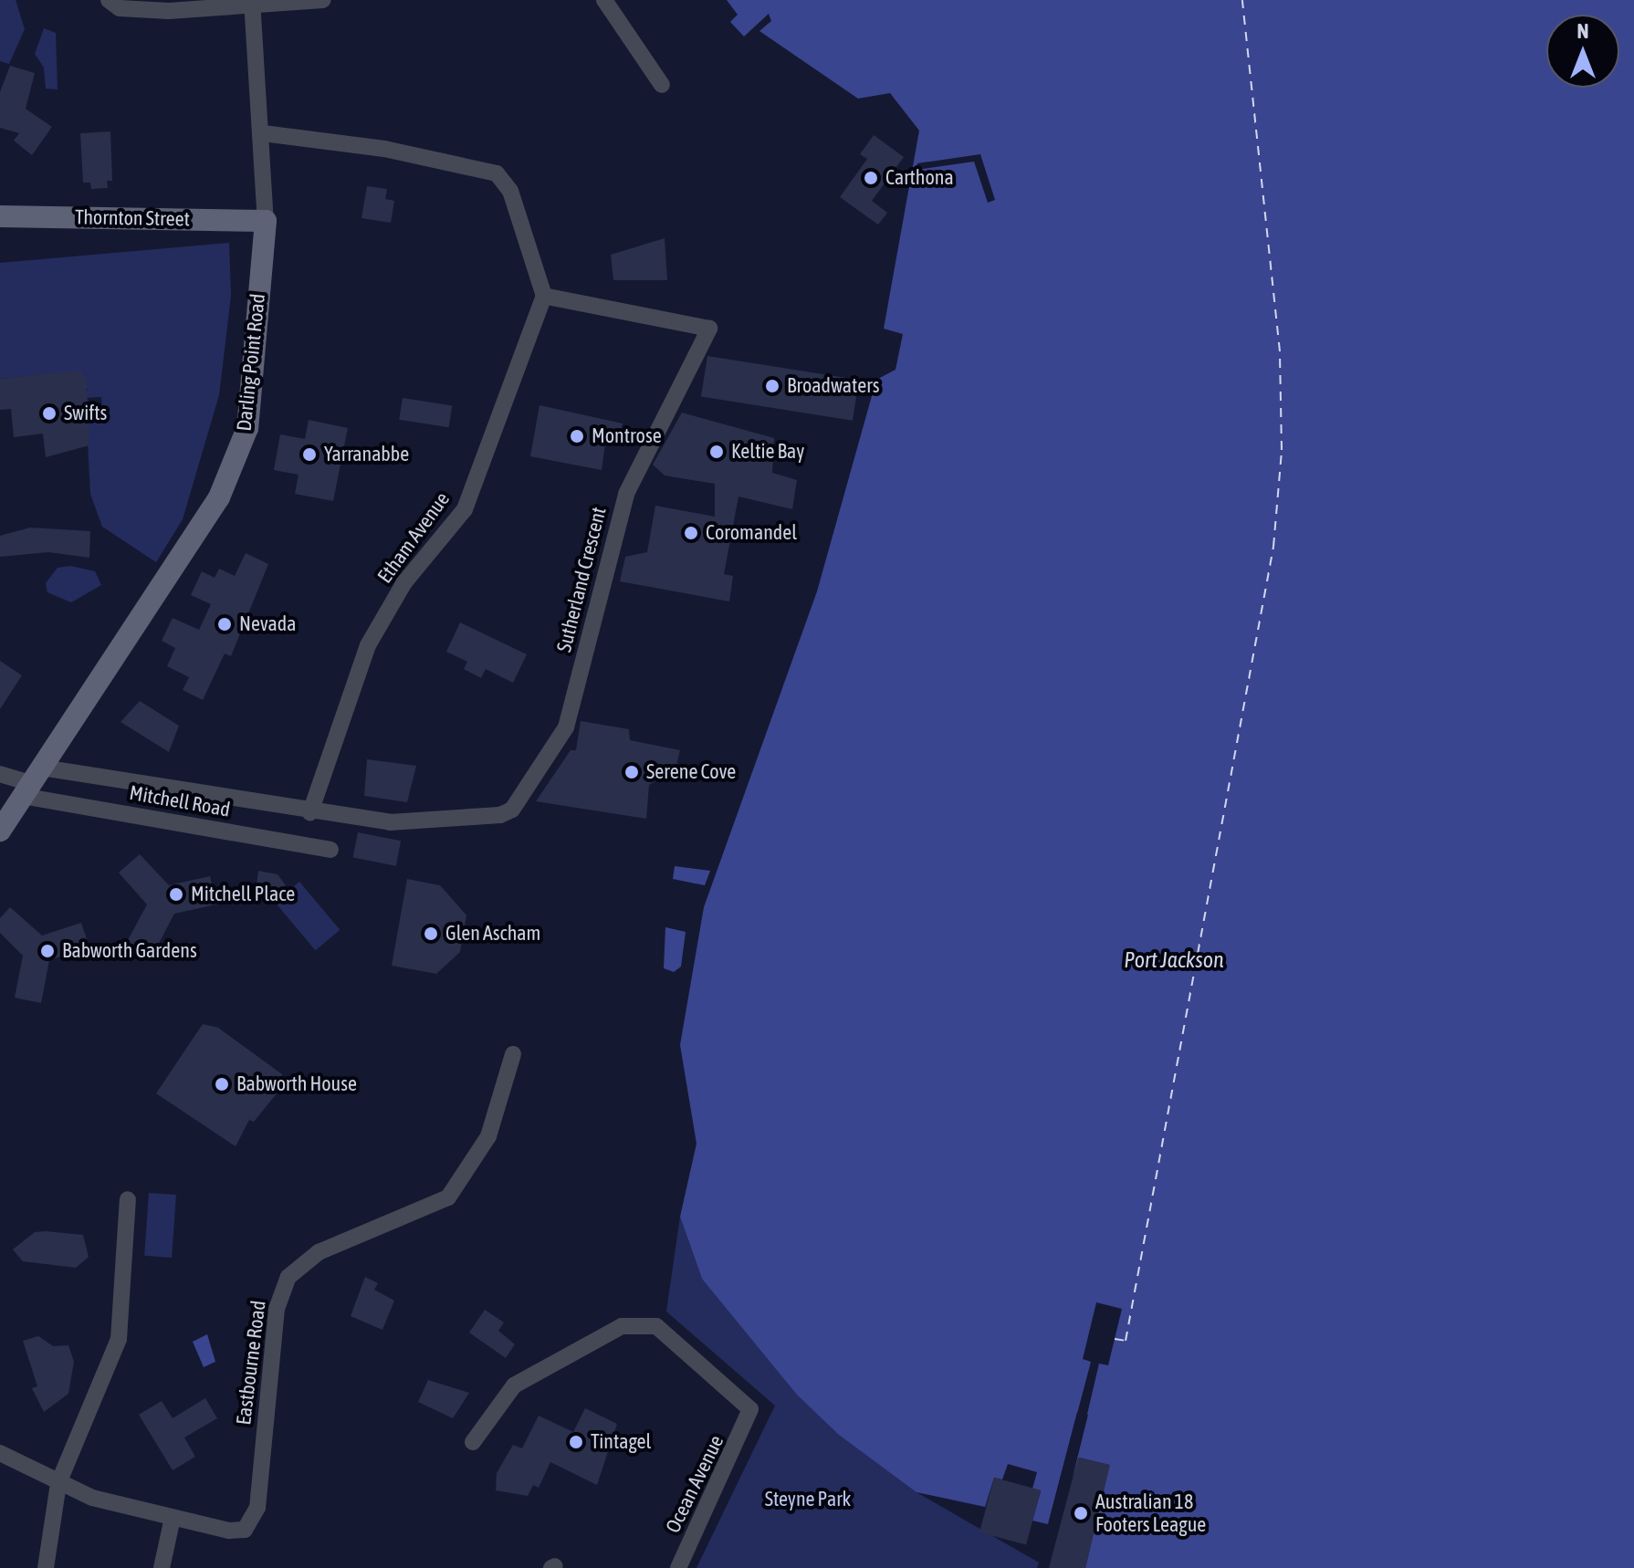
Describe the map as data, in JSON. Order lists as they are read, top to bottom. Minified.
{"streets":{"street":["Thornton Street","Darling Point Road","Etham Avenue","Sutherland Crescent","Mitchell Road","Eastbourne Road","Ocean Avenue"]},"crossings":[["Thornton Street","Darling Point Road"],["Darling Point Road","Mitchell Road"],["Etham Avenue","Sutherland Crescent"]],"water":["Port Jackson"],"parks":["Steyne Park"],"places":["Carthona","Broadwaters","Swifts","Montrose","Keltie Bay","Yarranabbe","Coromandel","Nevada","Serene Cove","Mitchell Place","Glen Ascham","Babworth Gardens","Babworth House","Tintagel","Australian 18 Footers League"],"north":"top"}
